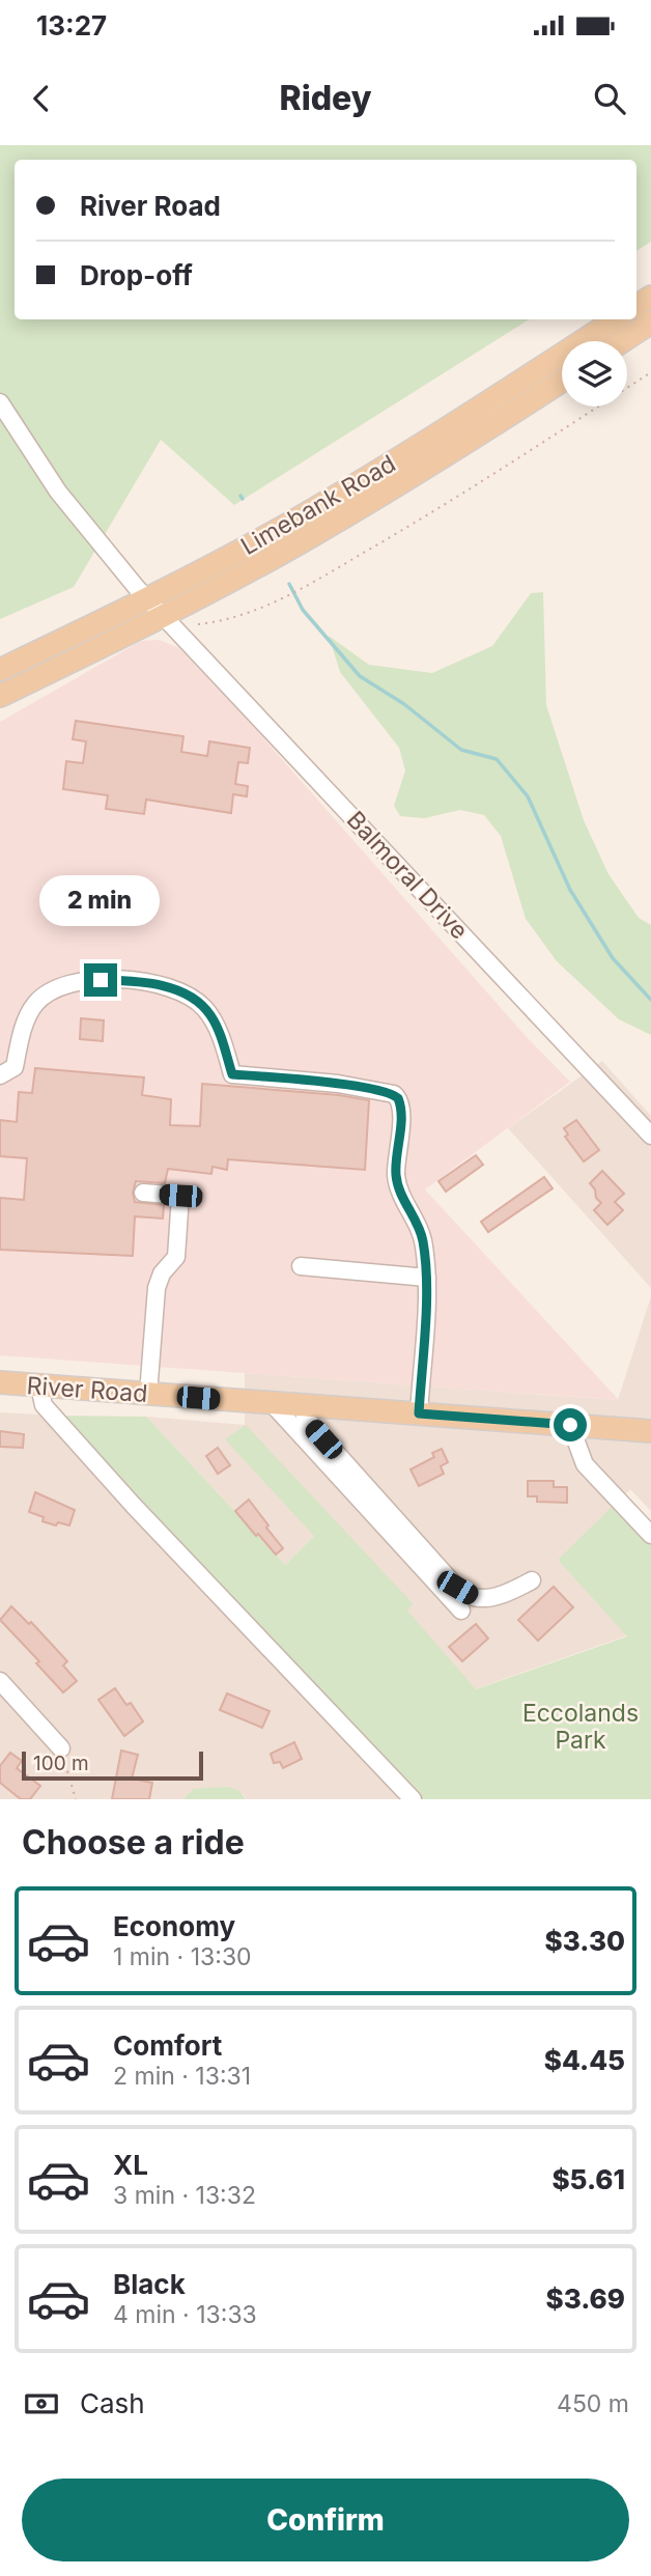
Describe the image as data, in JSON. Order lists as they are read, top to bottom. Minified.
{"streets":{"main road":["Limebank Road","River Road"],"street":["Balmoral Drive"]},"crossings":[["Limebank Road","Balmoral Drive"]],"parks":["Eccolands Park"],"scale_bar":"100 m","page":{"status":"13:27","header":"Ridey","banner":["River Road","Drop-off"],"bubble":"2 min","scale":"100 m","heading":"Choose a ride","list":[{"name":"Economy","note":"1 min · 13:30","value":"$3.30"},{"name":"Comfort","note":"2 min · 13:31","value":"$4.45"},{"name":"XL","note":"3 min · 13:32","value":"$5.61"},{"name":"Black","note":"4 min · 13:33","value":"$3.69"}],"pay":["Cash","450 m"],"buttons":"Confirm"}}
